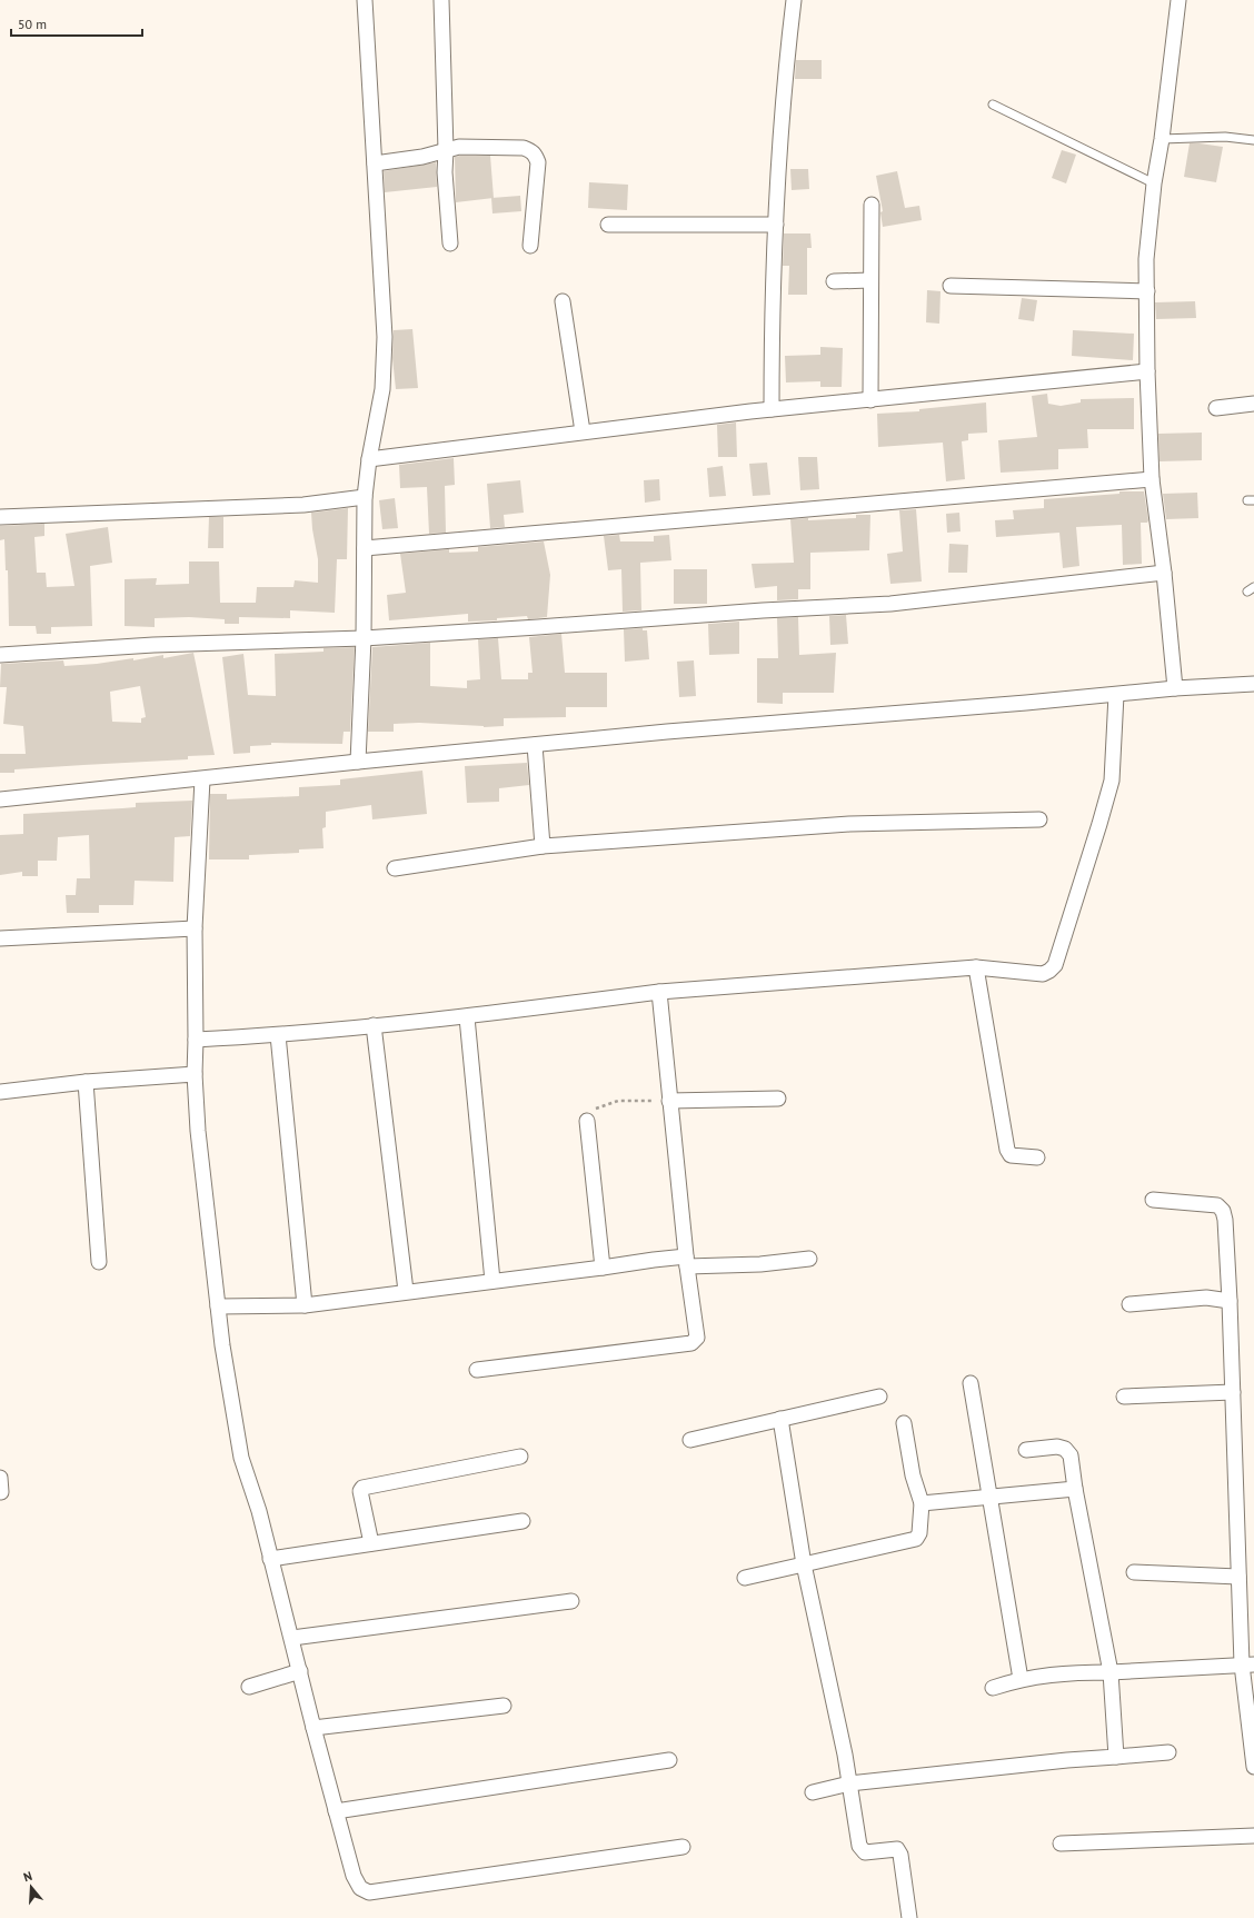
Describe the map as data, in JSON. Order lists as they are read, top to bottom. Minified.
{"scale_bar":"50 m","north":"top"}
